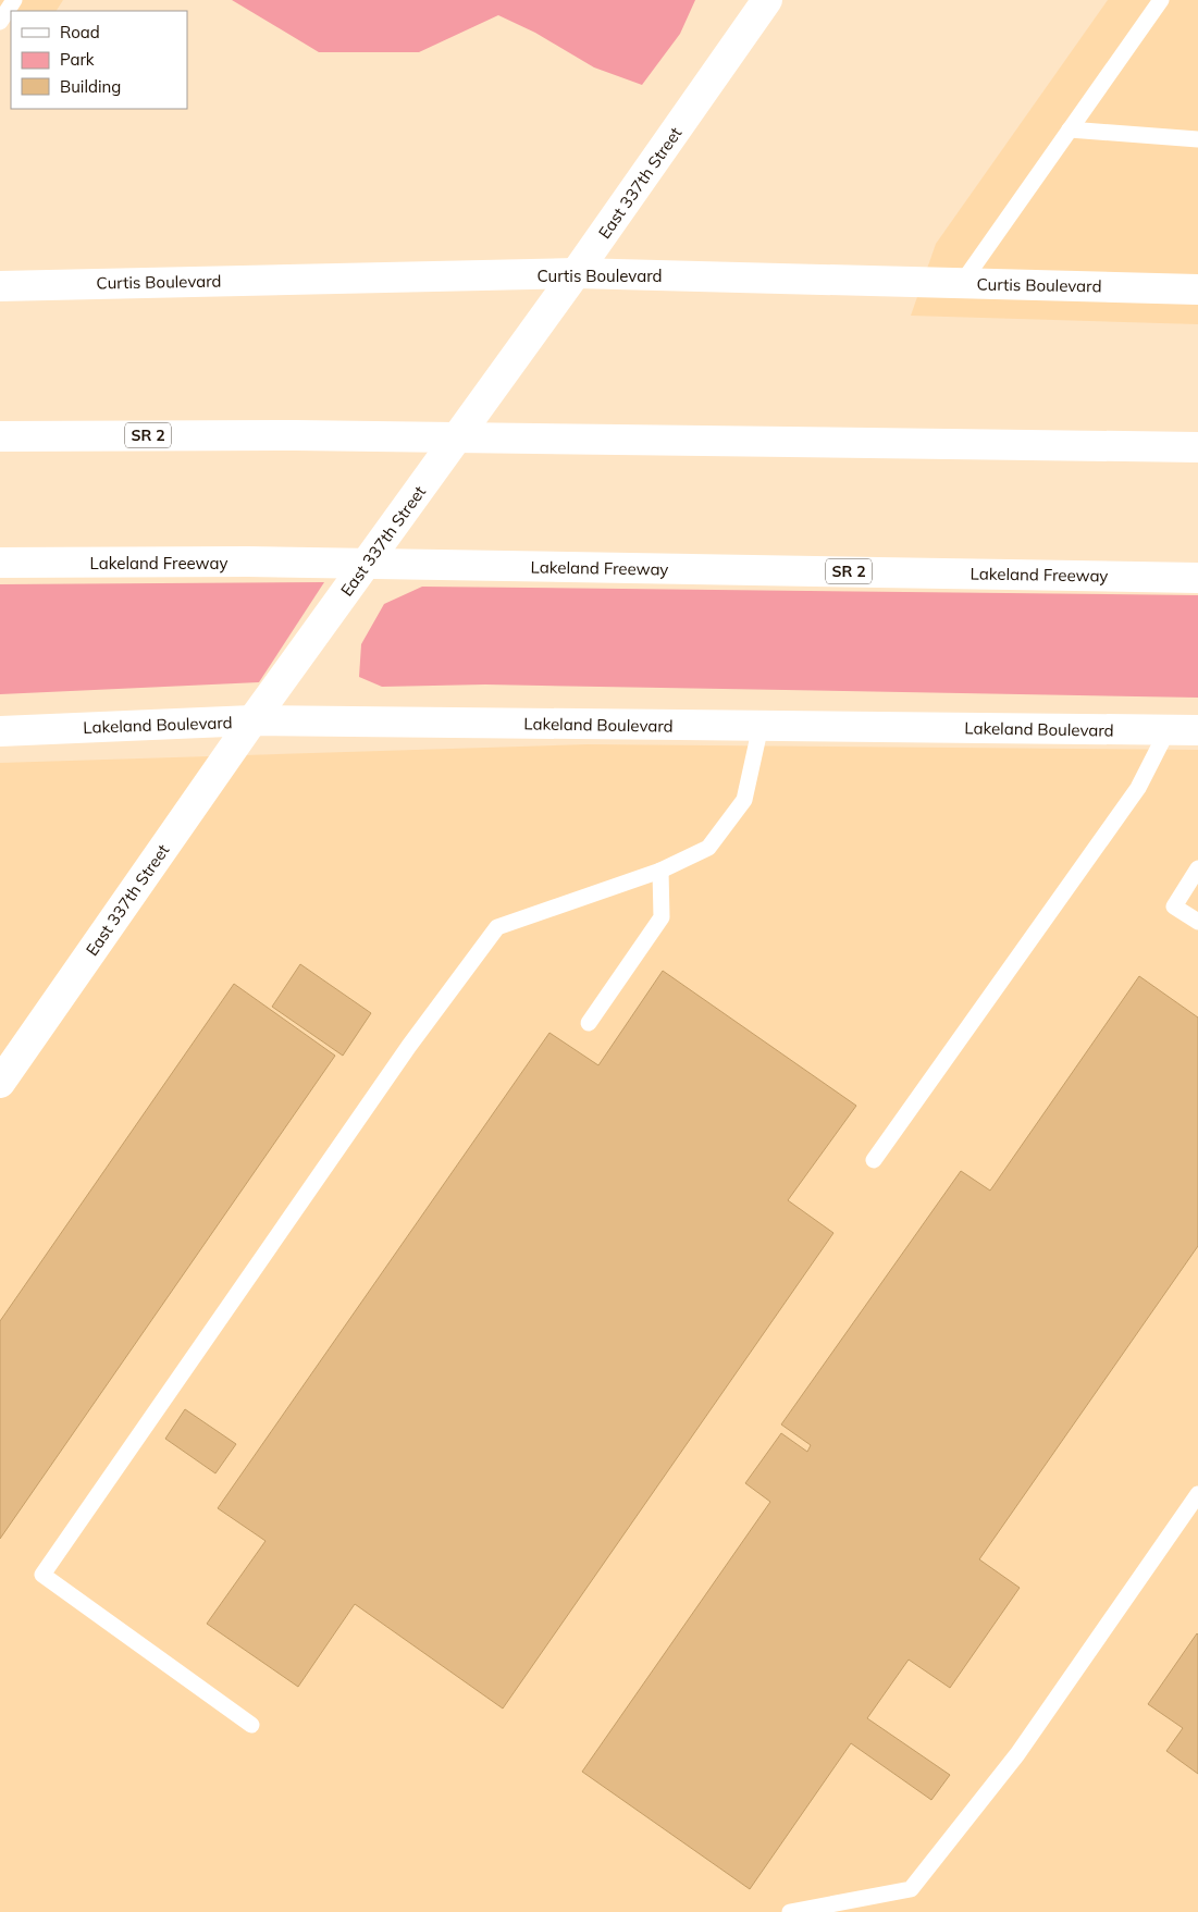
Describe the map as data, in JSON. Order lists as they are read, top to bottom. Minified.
{"streets":{"main road":["East 337th Street","Curtis Boulevard","SR 2","Lakeland Freeway","Lakeland Boulevard"]},"crossings":[["East 337th Street","Curtis Boulevard"],["East 337th Street","Lakeland Boulevard"]],"legend":["Road","Park","Building"]}
